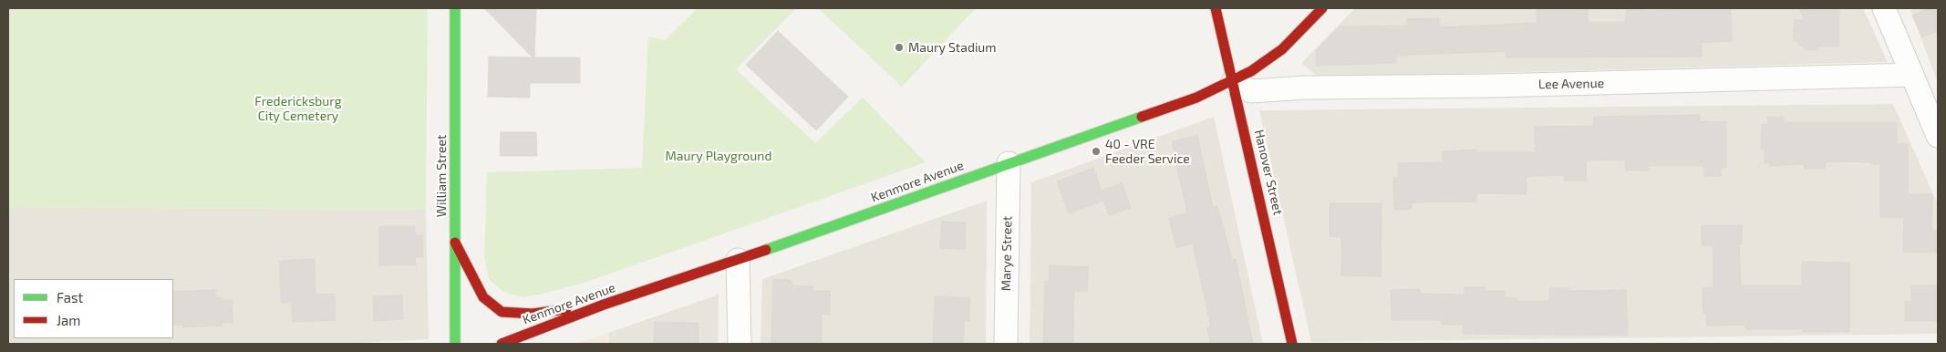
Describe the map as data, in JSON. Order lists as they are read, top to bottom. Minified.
{"streets":{"street":["Lee Avenue","Hanover Street","William Street","Kenmore Avenue","Marye Street"]},"crossings":[["Lee Avenue","Hanover Street"],["Lee Avenue","Kenmore Avenue"],["Hanover Street","Kenmore Avenue"],["Kenmore Avenue","Marye Street"]],"parks":["Fredericksburg City Cemetery","Maury Playground"],"places":["Maury Stadium","40 - VRE Feeder Service"],"legend":["Fast","Jam"]}
